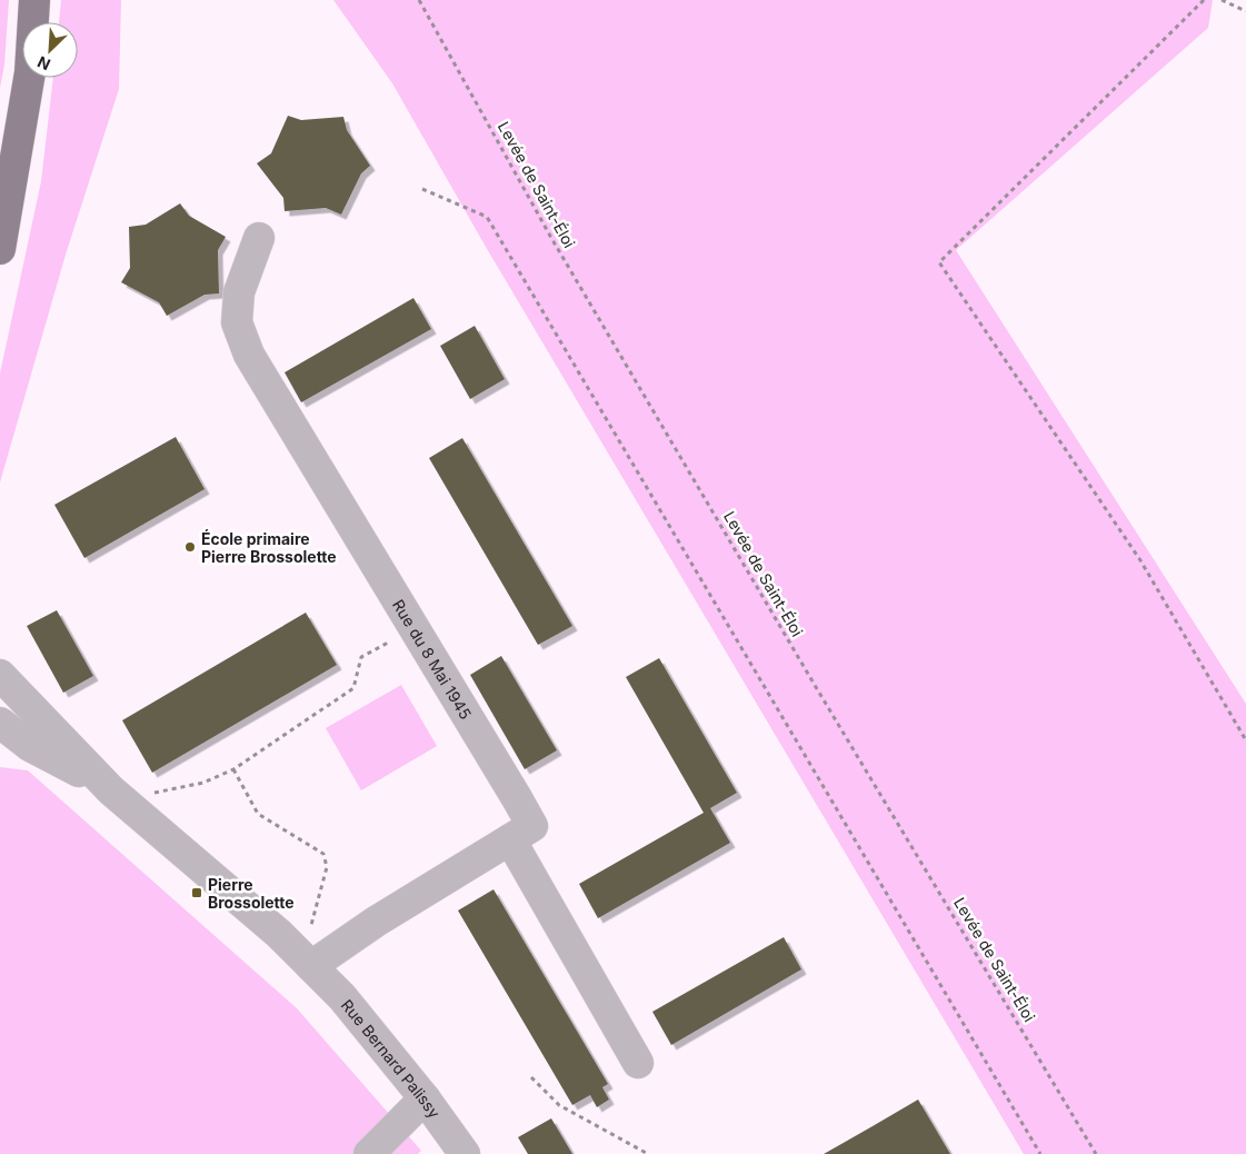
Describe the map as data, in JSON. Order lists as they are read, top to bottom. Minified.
{"streets":{"street":["Rue du 8 Mai 1945","Rue Bernard Palissy"],"path":["Levée de Saint-Éloi"]},"places":{"other":["École primaire Pierre Brossolette"],"transit":["Pierre Brossolette"]},"north":"bottom left"}
